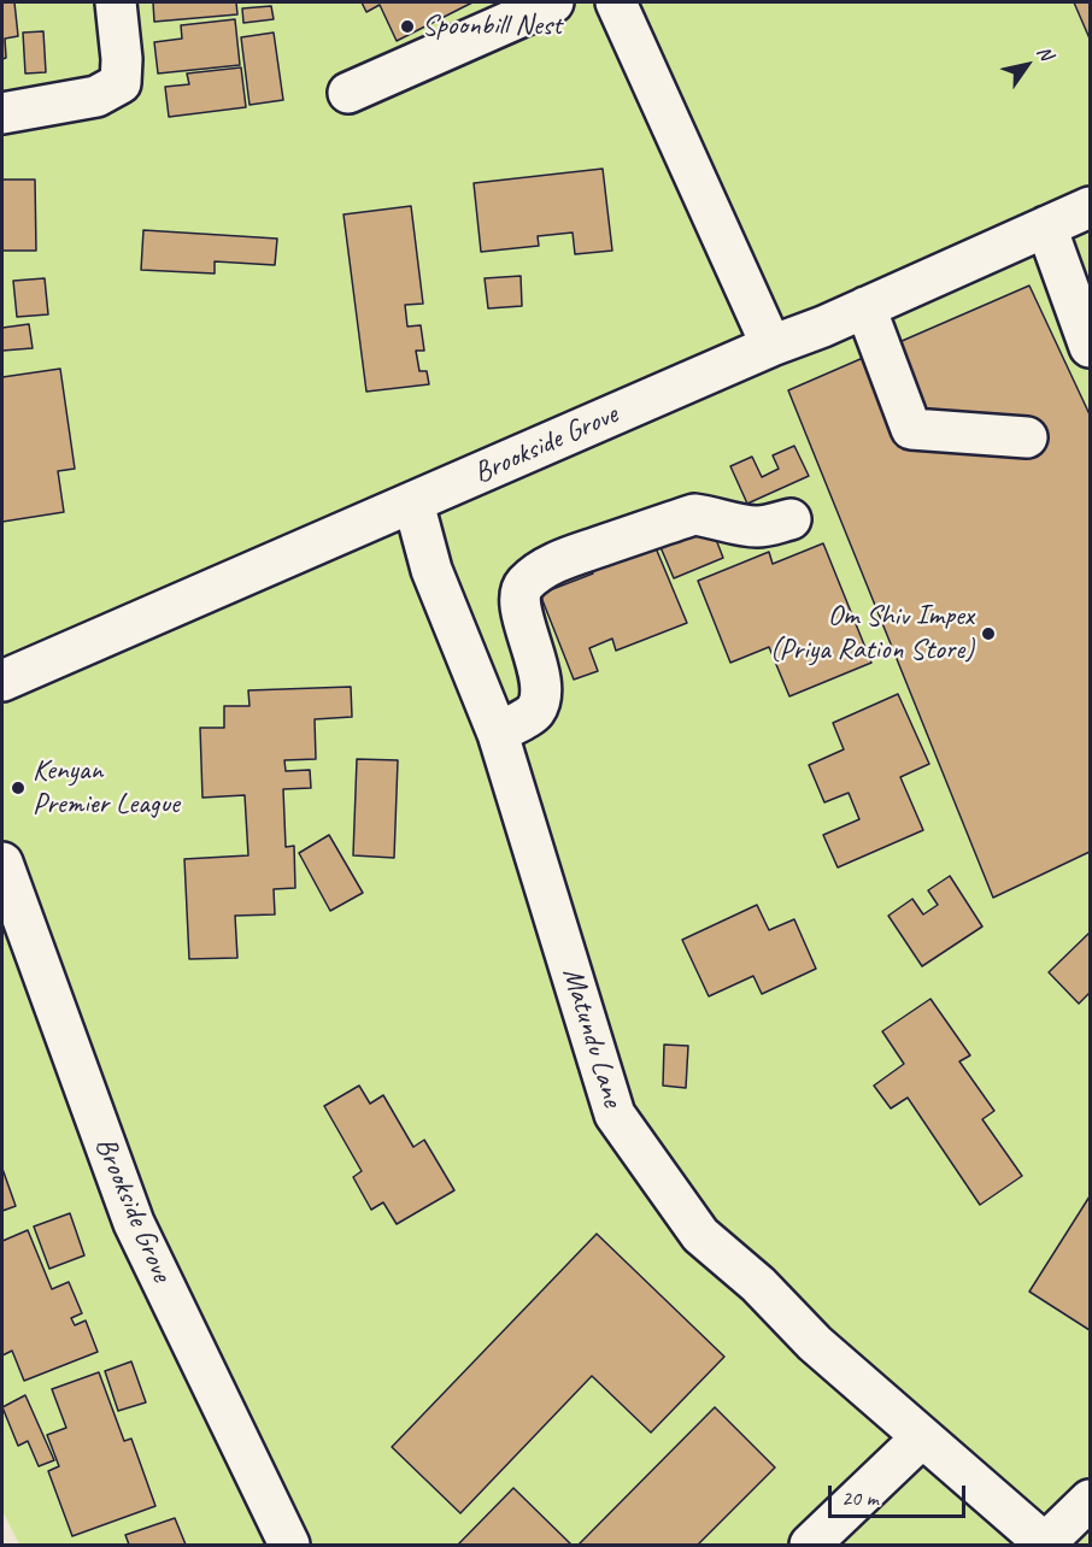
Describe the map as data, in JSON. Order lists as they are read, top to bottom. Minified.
{"streets":{"street":["Brookside Grove","Matundu Lane"]},"crossings":[["Brookside Grove","Matundu Lane"]],"places":["Spoonbill Nest","Om Shiv Impex (Priya Ration Store)","Kenyan Premier League"],"scale_bar":"20 m","north":"top right"}
